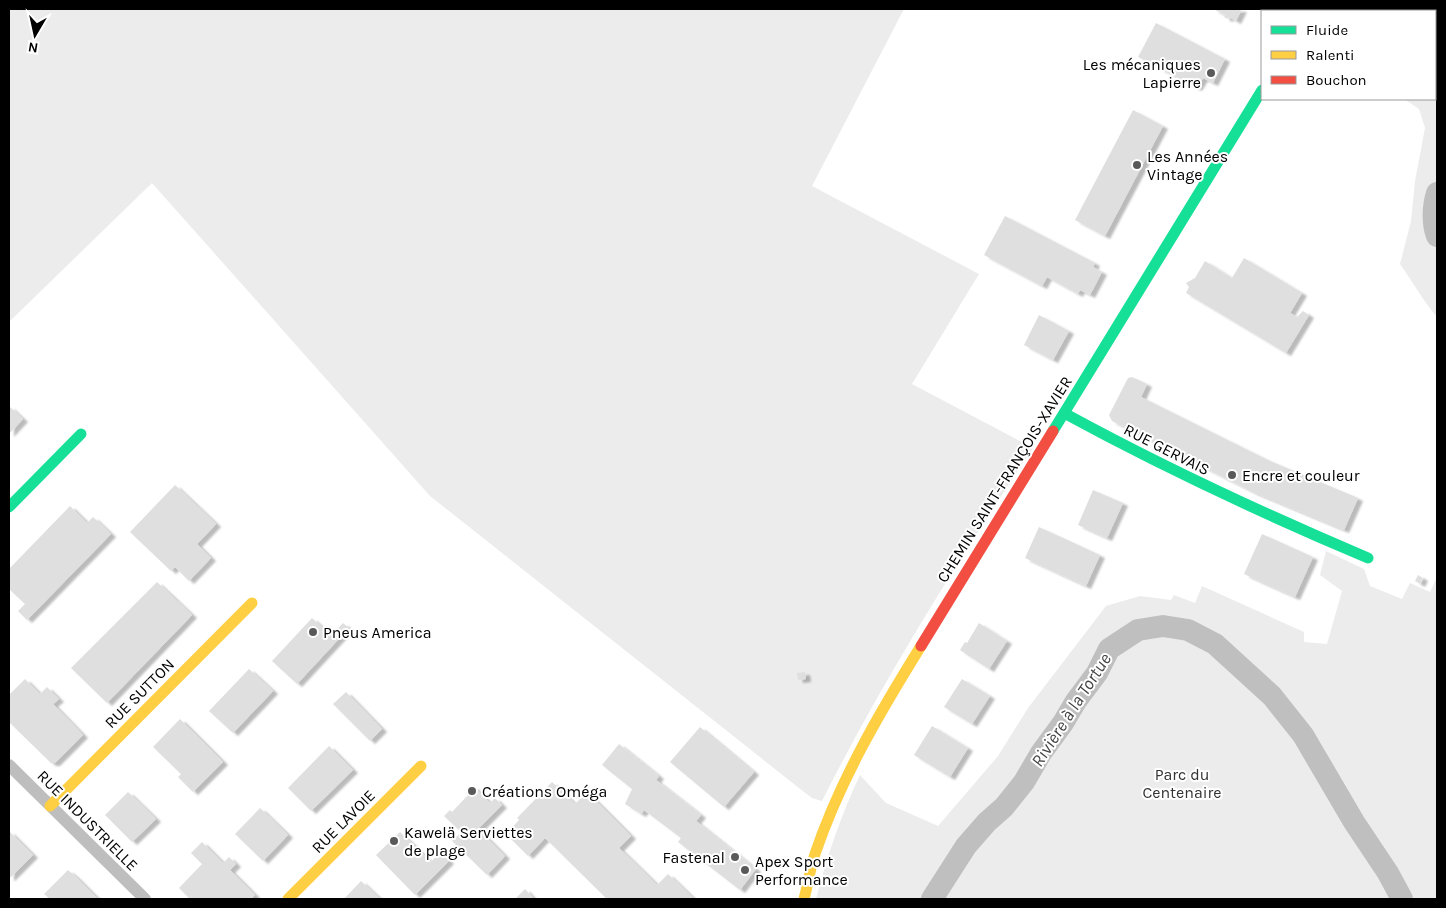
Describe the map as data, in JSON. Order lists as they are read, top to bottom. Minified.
{"streets":{"street":["RUE GERVAIS","CHEMIN SAINT-FRANÇOIS-XAVIER","RUE SUTTON","RUE INDUSTRIELLE","RUE LAVOIE"]},"crossings":[["RUE GERVAIS","CHEMIN SAINT-FRANÇOIS-XAVIER"],["RUE SUTTON","RUE INDUSTRIELLE"]],"water":["Rivière à la Tortue"],"parks":["Parc du Centenaire"],"places":["Les mécaniques Lapierre","Les Années Vintage","Encre et couleur","Pneus America","Créations Oméga","Kawelä Serviettes de plage","Fastenal","Apex Sport Performance"],"legend":["Fluide","Ralenti","Bouchon"],"north":"bottom"}
